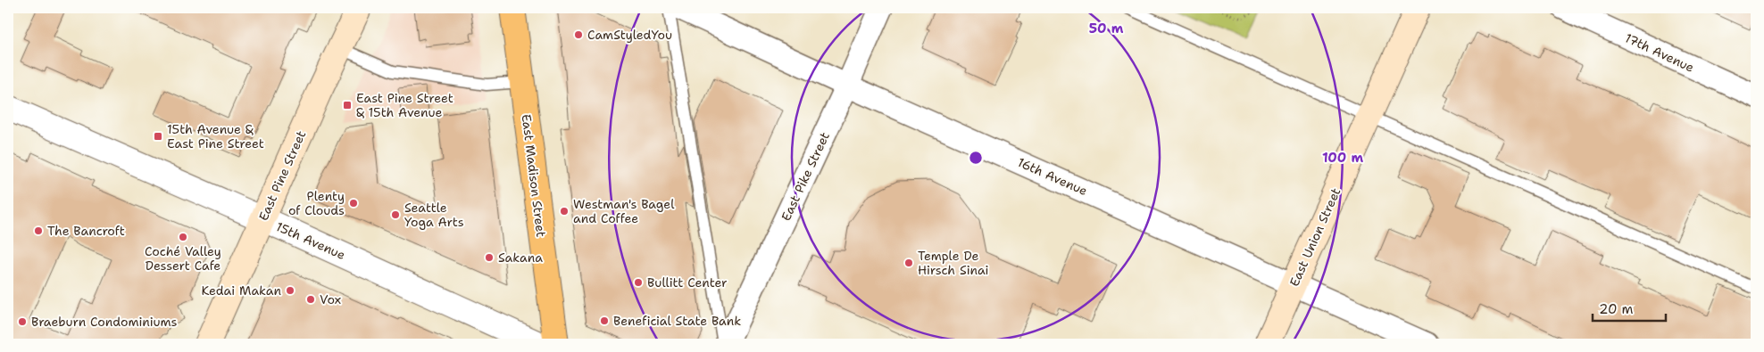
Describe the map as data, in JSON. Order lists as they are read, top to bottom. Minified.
{"streets":{"main road":["East Pine Street","East Madison Street","East Union Street"],"street":["17th Avenue","East Pike Street","16th Avenue","15th Avenue"]},"crossings":[["East Pine Street","15th Avenue"],["East Pike Street","16th Avenue"],["16th Avenue","East Union Street"]],"places":{"other":["CamStyledYou","Plenty of Clouds","Westman's Bagel and Coffee","Seattle Yoga Arts","The Bancroft","Coché Valley Dessert Cafe","Sakana","Temple De Hirsch Sinai","Bullitt Center","Kedai Makan","Vox","Beneficial State Bank","Braeburn Condominiums"],"transit":["East Pine Street & 15th Avenue","15th Avenue & East Pine Street"]},"scale_bar":"20 m","rings":["50 m","100 m"]}
